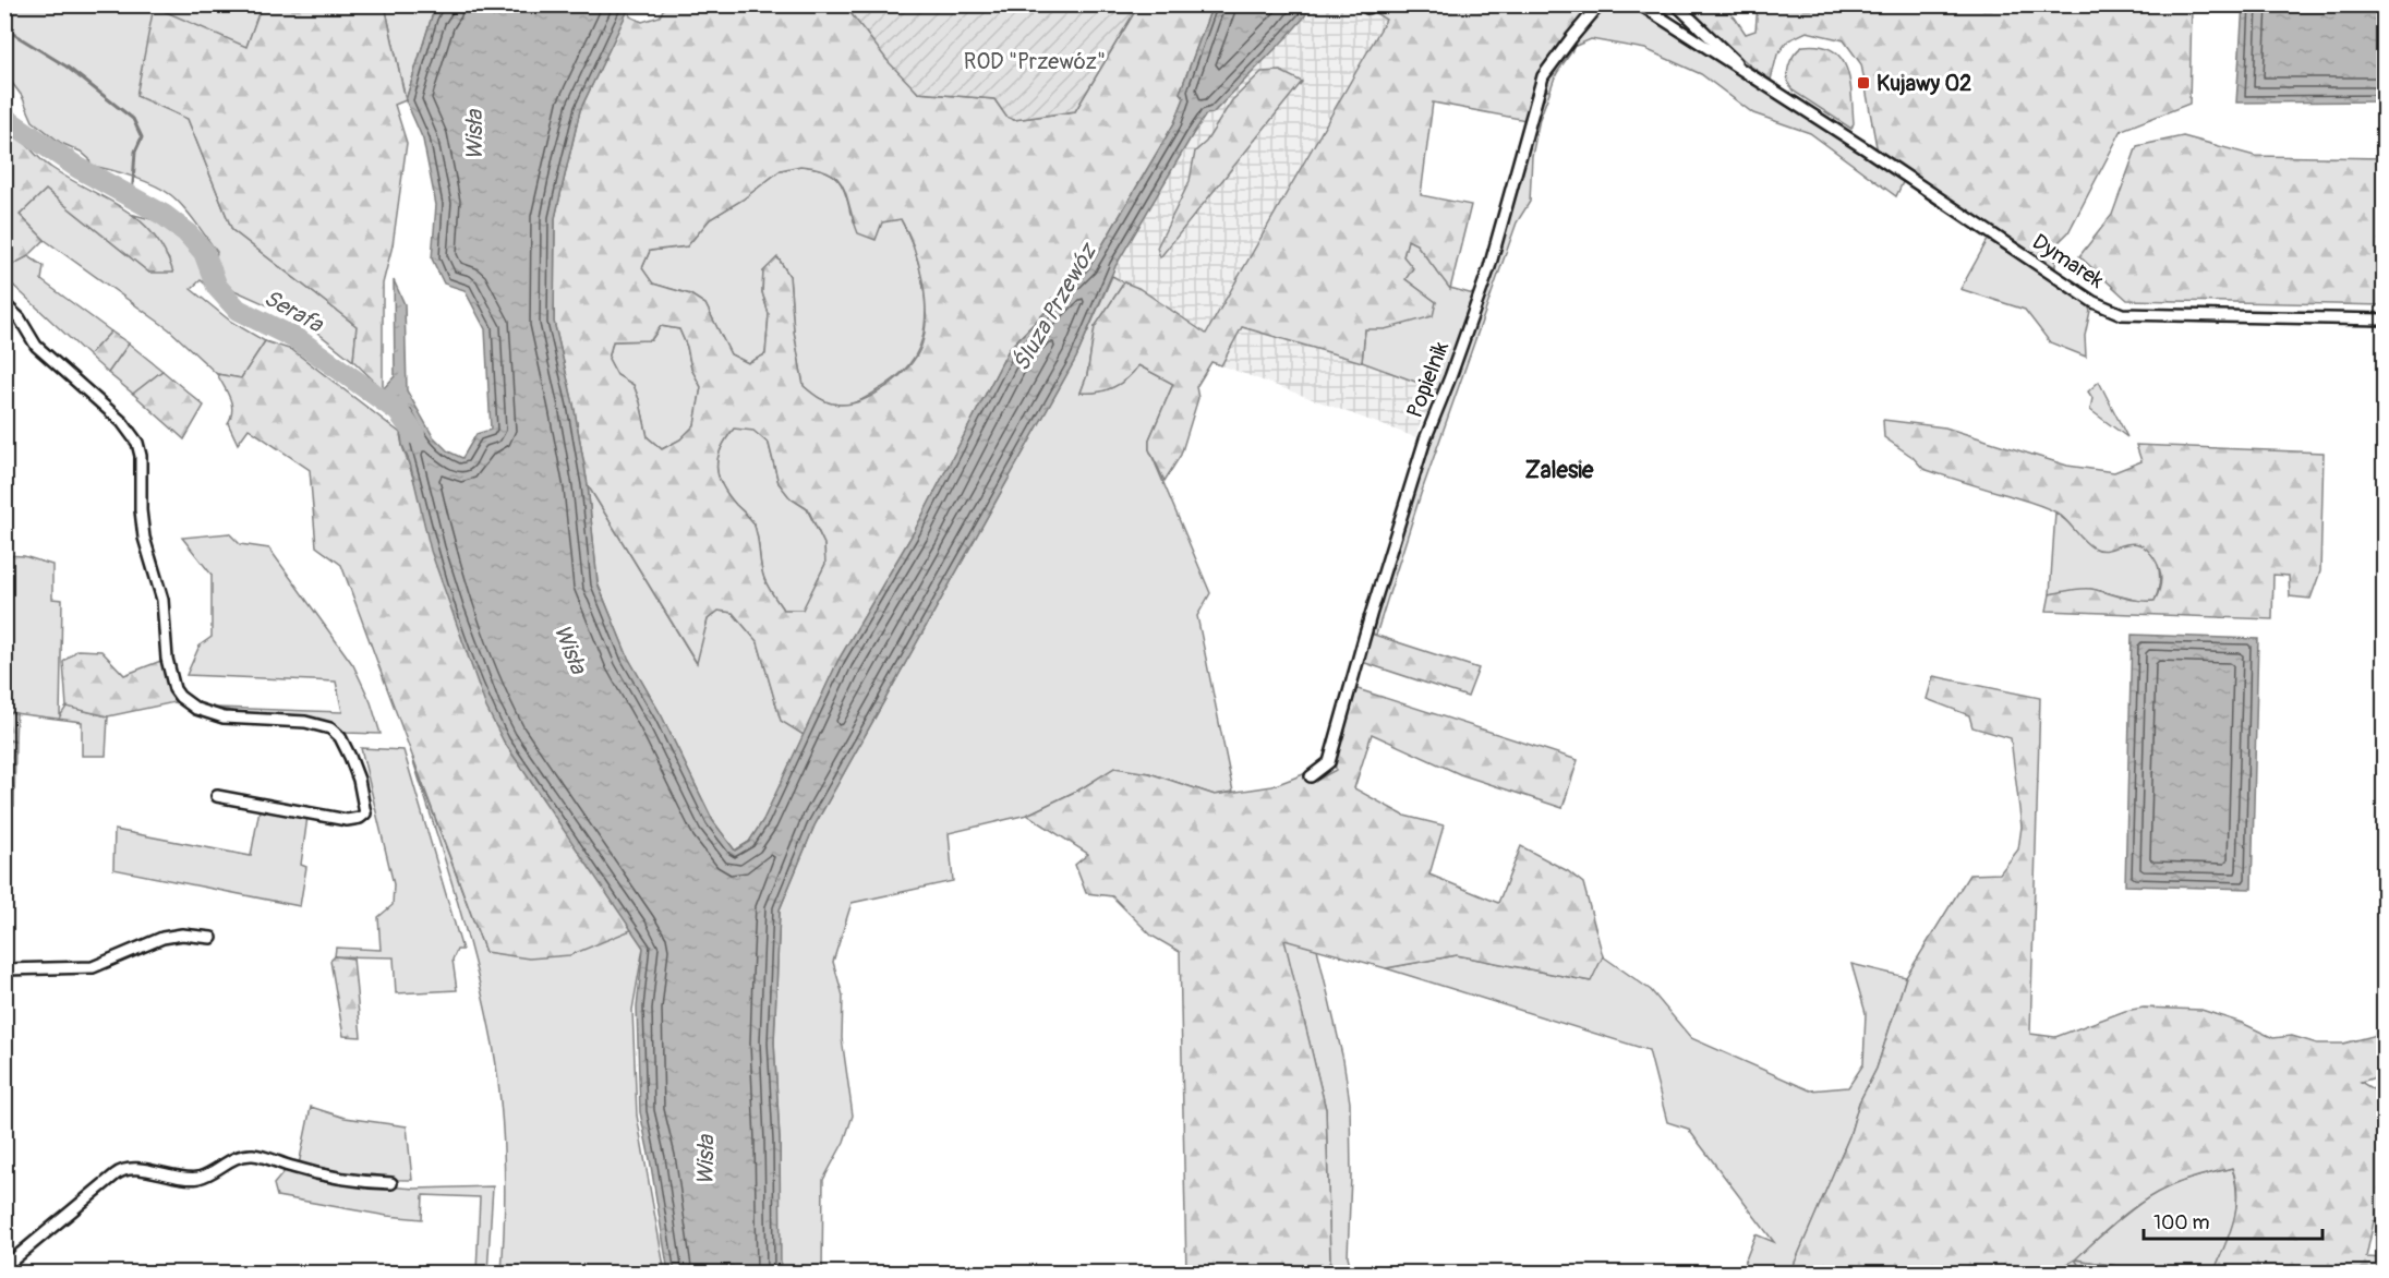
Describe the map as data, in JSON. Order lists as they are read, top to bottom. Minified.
{"streets":{"street":["Dymarek","Popielnik"]},"districts":["Zalesie"],"water":["Wisła","Śluza Przewóz","Serafa"],"parks":["ROD \"Przewóz\""],"places":{"transit":["Kujawy 02"]},"scale_bar":"100 m"}
